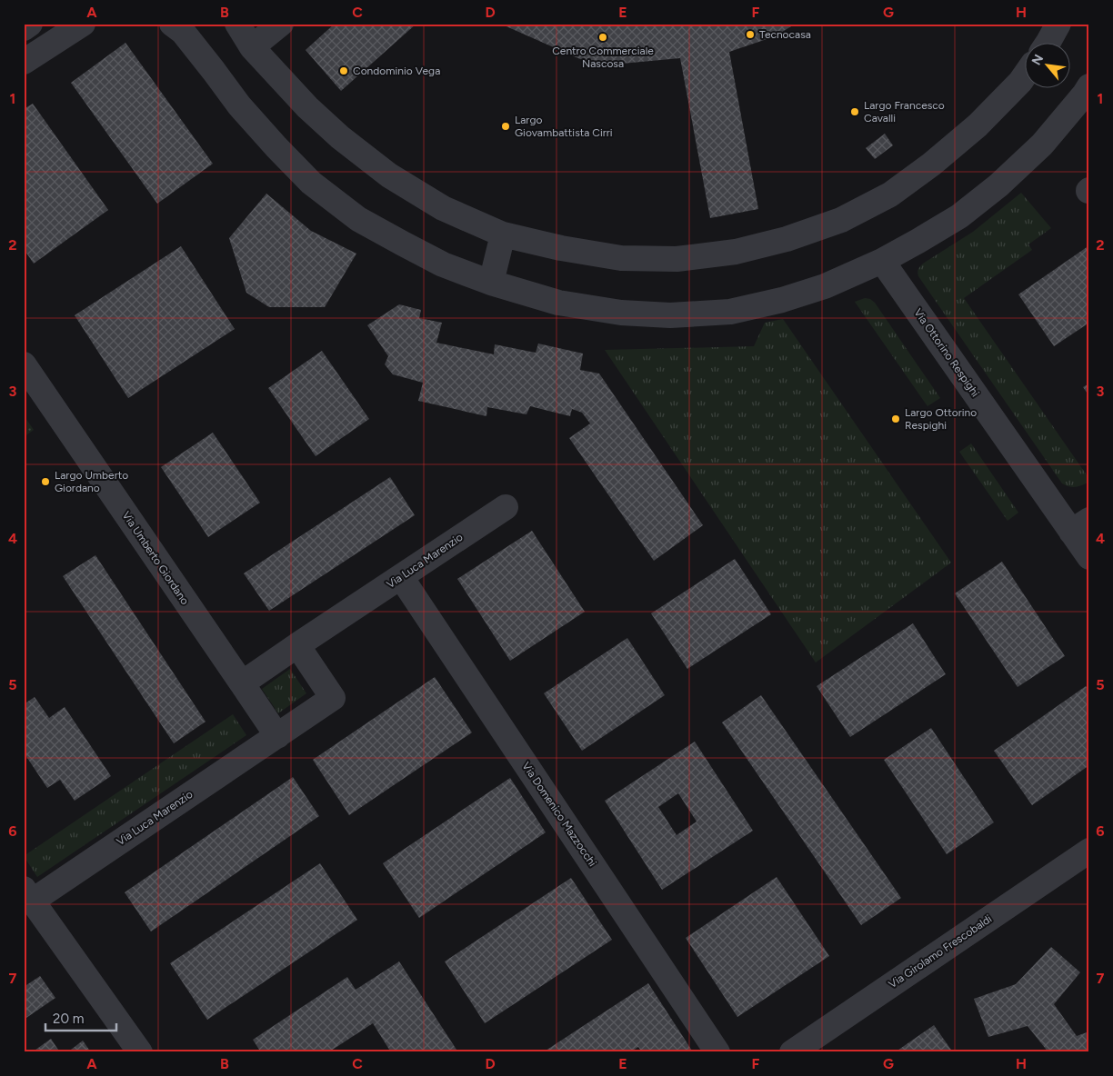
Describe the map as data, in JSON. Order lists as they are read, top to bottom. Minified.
{"streets":{"street":["Via Ottorino Respighi","Via Umberto Giordano","Via Luca Marenzio","Via Domenico Mazzocchi","Via Girolamo Frescobaldi"]},"crossings":[["Via Umberto Giordano","Via Luca Marenzio"],["Via Luca Marenzio","Via Domenico Mazzocchi"]],"places":["Tecnocasa","Centro Commerciale Nascosa","Condominio Vega","Largo Francesco Cavalli","Largo Giovambattista Cirri","Largo Ottorino Respighi","Largo Umberto Giordano"],"scale_bar":"20 m","north":"top left","grid":{"columns":["A","B","C","D","E","F","G","H"],"rows":["1","2","3","4","5","6","7"]}}
